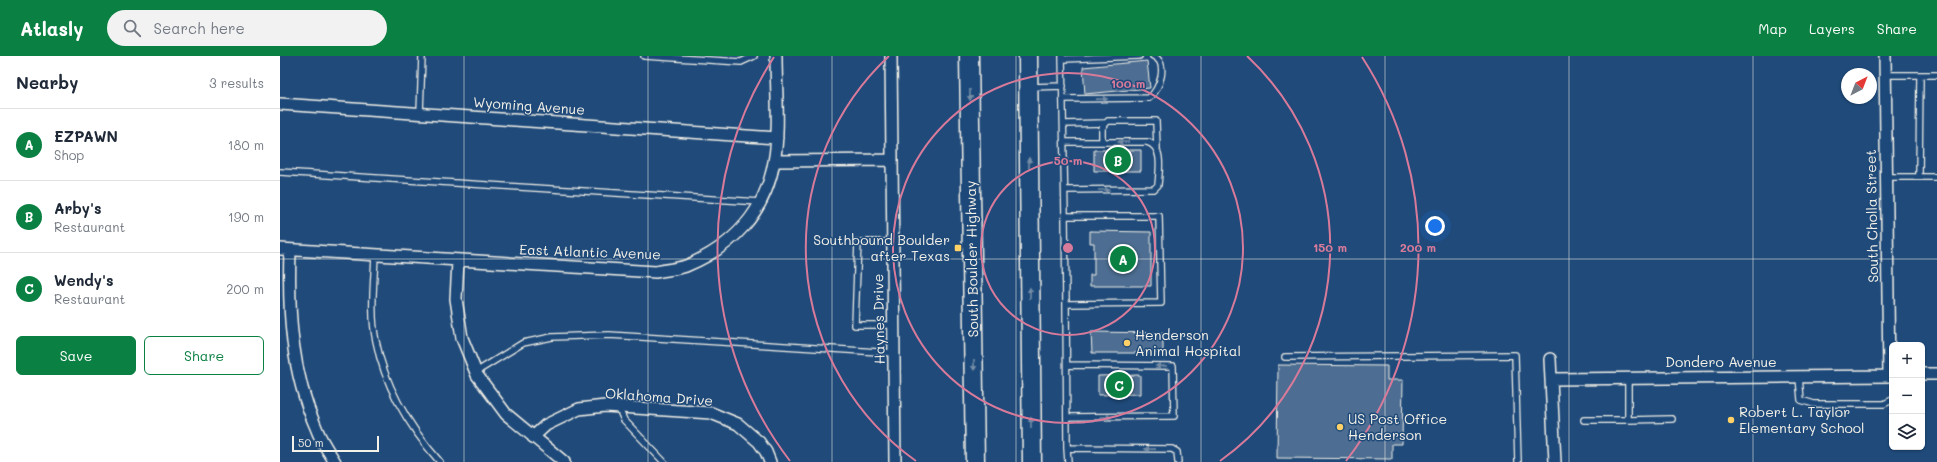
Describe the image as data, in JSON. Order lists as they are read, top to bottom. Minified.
{"streets":{"main road":["South Boulder Highway"],"street":["Wyoming Avenue","South Cholla Street","East Atlantic Avenue","Haynes Drive","Dondero Avenue","Oklahoma Drive"]},"crossings":[["Wyoming Avenue","East Atlantic Avenue"]],"places":{"transit":["Southbound Boulder after Texas"],"other":["Henderson Animal Hospital","Robert L. Taylor Elementary School","US Post Office Henderson"]},"scale_bar":"50 m","north":"top right","page":{"header":"Atlasly","search":"Search here","nav":["Map","Layers","Share"],"heading":["Nearby","3 results"],"list":[{"mark":"A","name":"EZPAWN","note":"Shop","value":"180 m"},{"mark":"B","name":"Arby's","note":"Restaurant","value":"190 m"},{"mark":"C","name":"Wendy's","note":"Restaurant","value":"200 m"}],"pins":["B","A","C"],"buttons":["Save","Share"],"map_buttons":["+","−"],"scale":"50 m"},"rings":["100 m","50 m","150 m","200 m"]}
